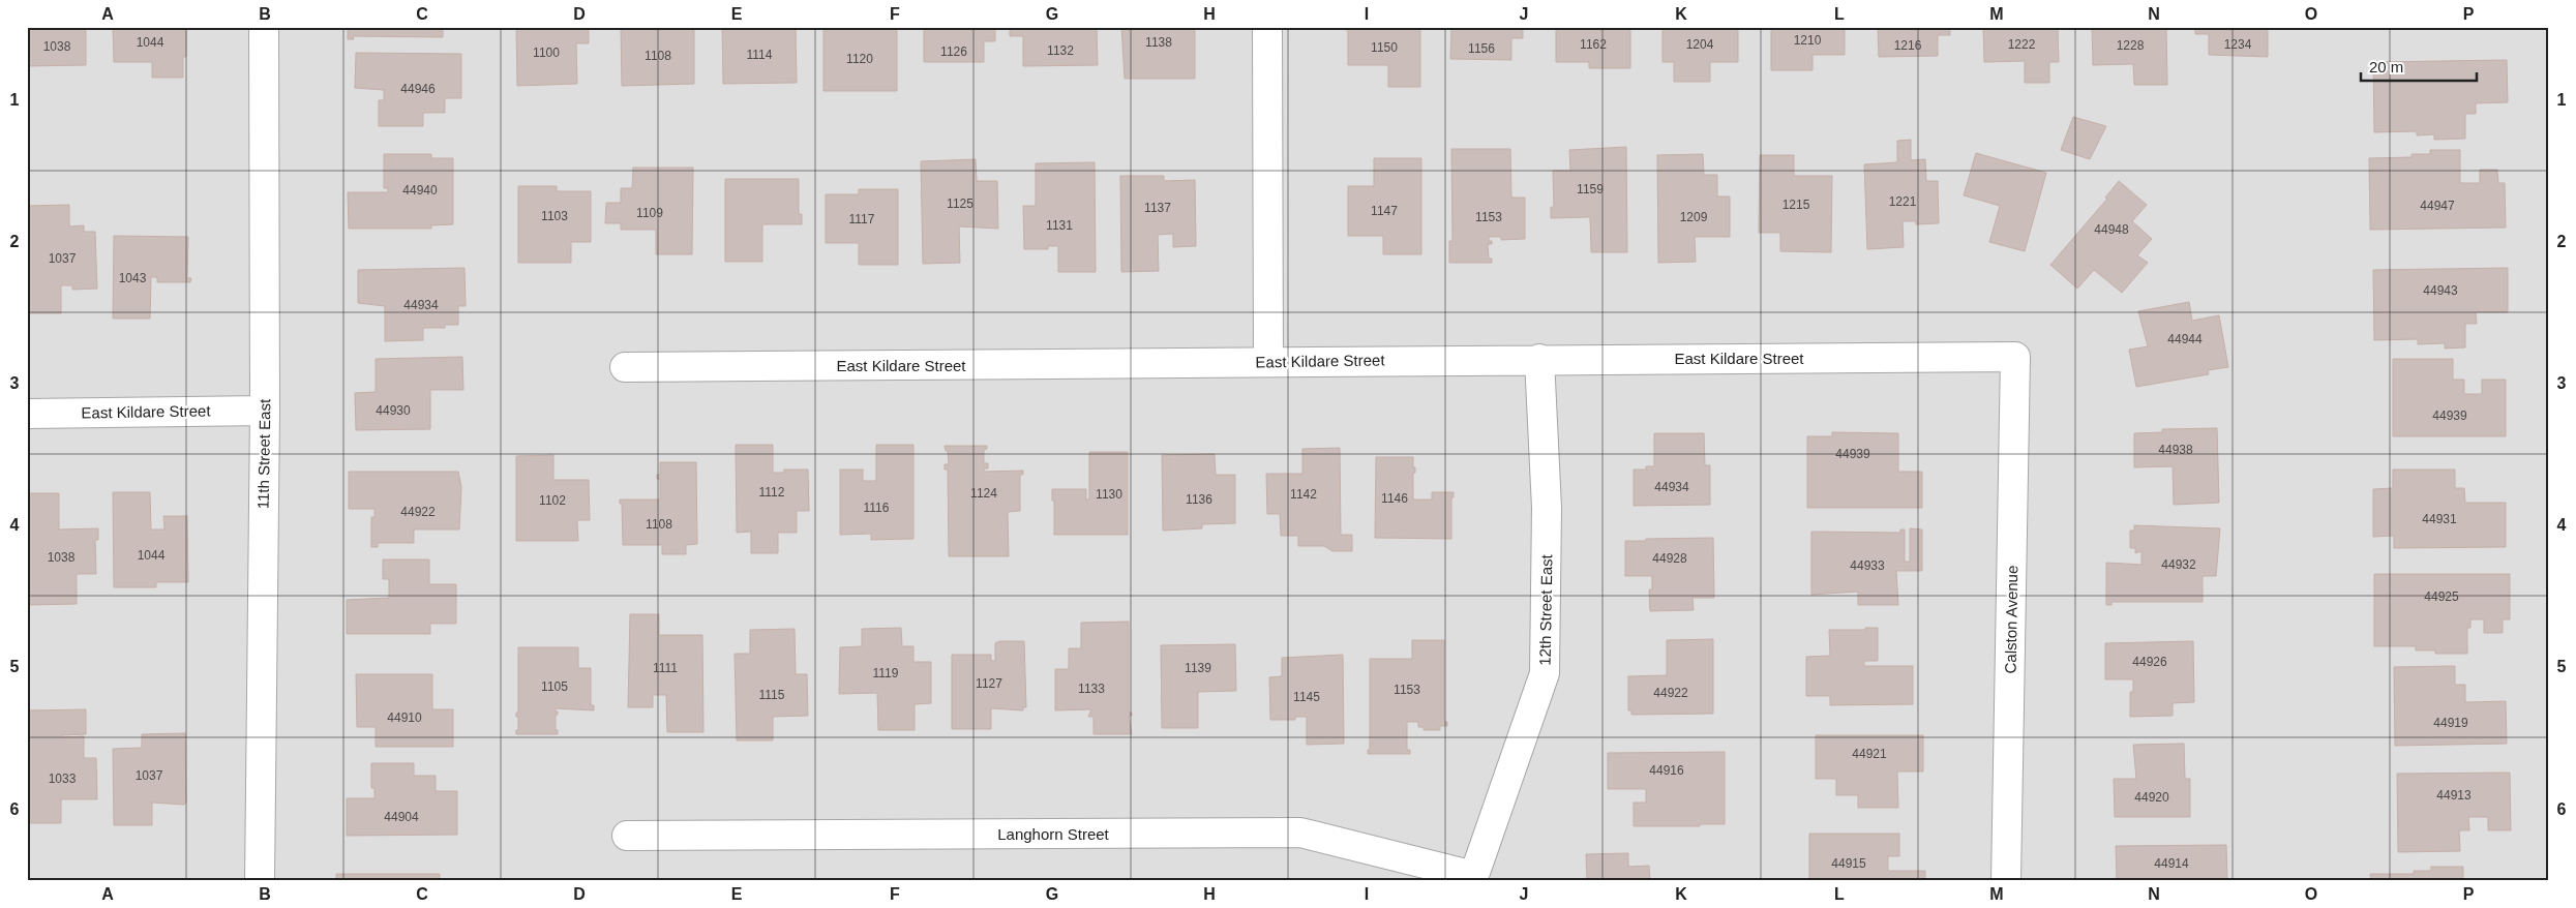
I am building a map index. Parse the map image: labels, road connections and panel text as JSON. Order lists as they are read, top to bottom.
{
  "streets": {
    "street": [
      "East Kildare Street",
      "11th Street East",
      "12th Street East",
      "Calston Avenue",
      "Langhorn Street"
    ]
  },
  "crossings": [
    ["East Kildare Street", "11th Street East"],
    ["East Kildare Street", "12th Street East"],
    ["East Kildare Street", "Calston Avenue"],
    ["12th Street East", "Langhorn Street"]
  ],
  "house_numbers": [
    "1210",
    "1044",
    "1138",
    "1162",
    "1204",
    "1222",
    "1234",
    "1216",
    "1228",
    "1038",
    "1150",
    "1156",
    "1132",
    "1126",
    "1100",
    "1114",
    "1108",
    "1120",
    "44946",
    "1159",
    "44940",
    "1221",
    "1125",
    "1215",
    "44947",
    "1137",
    "1147",
    "1109",
    "1103",
    "1153",
    "1209",
    "1117",
    "1131",
    "44948",
    "1037",
    "1043",
    "44943",
    "44934",
    "44944",
    "44930",
    "44939",
    "44938",
    "44939",
    "44934",
    "1112",
    "1124",
    "1130",
    "1142",
    "1146",
    "1136",
    "1102",
    "1116",
    "44922",
    "44931",
    "1108",
    "1044",
    "1038",
    "44928",
    "44932",
    "44933",
    "44925",
    "44926",
    "1111",
    "1139",
    "1119",
    "1127",
    "1105",
    "1133",
    "1153",
    "44922",
    "1115",
    "1145",
    "44910",
    "44919",
    "44921",
    "44916",
    "1037",
    "1033",
    "44913",
    "44920",
    "44904",
    "44915",
    "44914"
  ],
  "scale_bar": "20 m",
  "grid": {
    "columns": [
      "A",
      "B",
      "C",
      "D",
      "E",
      "F",
      "G",
      "H",
      "I",
      "J",
      "K",
      "L",
      "M",
      "N",
      "O",
      "P"
    ],
    "rows": [
      "1",
      "2",
      "3",
      "4",
      "5",
      "6"
    ]
  }
}
